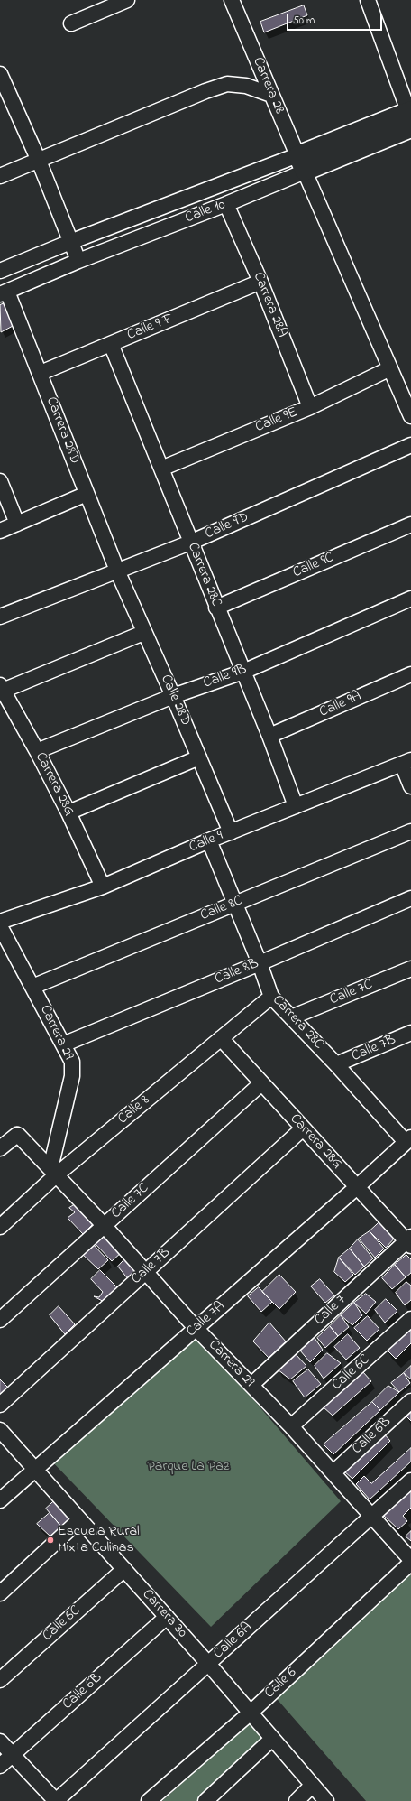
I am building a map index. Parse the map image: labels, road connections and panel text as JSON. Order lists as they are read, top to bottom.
{
  "streets": {
    "street": [
      "Carrera 28",
      "Calle 10",
      "Carrera 28A",
      "Calle 9 F",
      "Calle 9E",
      "Carrera 28D",
      "Calle 9D",
      "Calle 9C",
      "Carrera 28C",
      "Calle 9B",
      "Calle 28D",
      "Calle 9A",
      "Carrera 28G",
      "Calle 9",
      "Calle 8C",
      "Calle 8B",
      "Calle 7C",
      "Carrera 29",
      "Calle 7B",
      "Calle 8",
      "Calle 7",
      "Calle 7A",
      "Calle 6C",
      "Calle 6B",
      "Carrera 30",
      "Calle 6A",
      "Calle 6"
    ]
  },
  "crossings": [
    ["Carrera 28", "Calle 10"],
    ["Carrera 28", "Calle 9E"],
    ["Calle 10", "Carrera 28A"],
    ["Calle 10", "Carrera 28D"],
    ["Carrera 28A", "Calle 9 F"],
    ["Carrera 28A", "Calle 9E"],
    ["Calle 9 F", "Carrera 28D"],
    ["Calle 9 F", "Carrera 28C"],
    ["Calle 9E", "Carrera 28C"],
    ["Carrera 28D", "Calle 9D"],
    ["Carrera 28D", "Calle 28D"],
    ["Calle 9D", "Carrera 28C"],
    ["Calle 9D", "Calle 28D"],
    ["Calle 9C", "Carrera 28C"],
    ["Carrera 28C", "Calle 9B"],
    ["Carrera 28C", "Calle 9A"],
    ["Carrera 28C", "Calle 9"],
    ["Carrera 28C", "Calle 8C"],
    ["Carrera 28C", "Calle 8B"],
    ["Carrera 28C", "Calle 7C"],
    ["Carrera 28C", "Calle 7B"],
    ["Carrera 28C", "Calle 8"],
    ["Carrera 28C", "Calle 7A"],
    ["Calle 9B", "Calle 28D"],
    ["Calle 9B", "Carrera 28G"],
    ["Calle 28D", "Calle 9"],
    ["Carrera 28G", "Calle 9"],
    ["Carrera 28G", "Calle 7C"],
    ["Carrera 28G", "Calle 7B"],
    ["Carrera 28G", "Calle 8"],
    ["Carrera 28G", "Calle 7"],
    ["Carrera 28G", "Calle 7A"],
    ["Calle 8C", "Carrera 29"],
    ["Calle 8B", "Carrera 29"],
    ["Calle 7C", "Carrera 29"],
    ["Carrera 29", "Calle 7B"],
    ["Carrera 29", "Calle 8"],
    ["Carrera 29", "Calle 7"],
    ["Carrera 29", "Calle 7A"],
    ["Carrera 29", "Calle 6C"],
    ["Carrera 29", "Calle 6B"],
    ["Carrera 29", "Calle 6A"],
    ["Calle 7A", "Carrera 30"],
    ["Calle 6C", "Carrera 30"],
    ["Calle 6B", "Carrera 30"],
    ["Carrera 30", "Calle 6A"],
    ["Carrera 30", "Calle 6"]
  ],
  "parks": ["Parque La Paz"],
  "places": ["Escuela Rural Mixta Colinas"],
  "scale_bar": "50 m"
}
